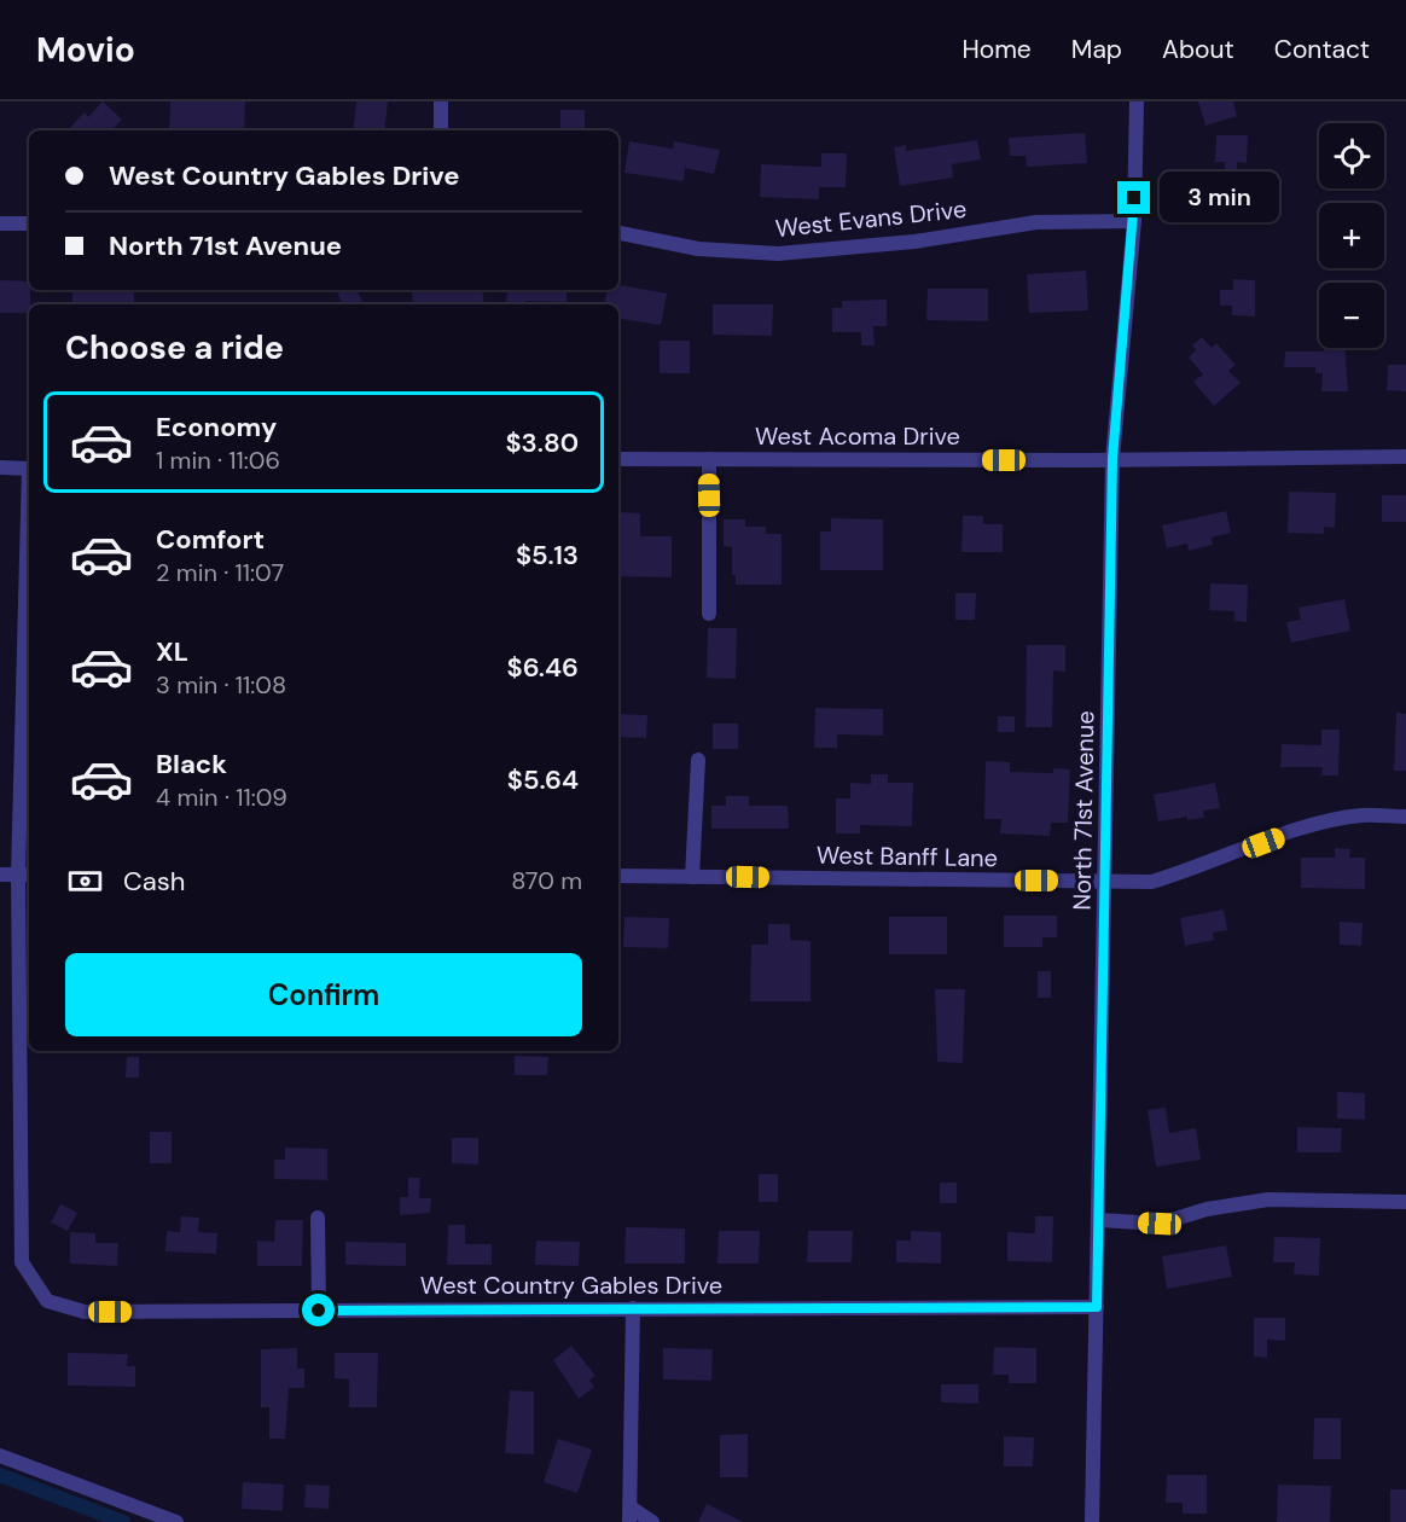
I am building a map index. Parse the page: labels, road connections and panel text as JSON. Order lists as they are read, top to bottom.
{
  "streets": {
    "street": [
      "West Evans Drive",
      "West Acoma Drive",
      "North 71st Avenue",
      "West Banff Lane",
      "West Country Gables Drive"
    ]
  },
  "crossings": [
    ["West Evans Drive", "North 71st Avenue"],
    ["West Acoma Drive", "North 71st Avenue"],
    ["North 71st Avenue", "West Banff Lane"],
    ["North 71st Avenue", "West Country Gables Drive"]
  ],
  "page": {
    "header": "Movio",
    "nav": [
      "Home",
      "Map",
      "About",
      "Contact"
    ],
    "map_buttons": ["+", "−"],
    "banner": ["West Country Gables Drive", "North 71st Avenue"],
    "bubble": "3 min",
    "heading": "Choose a ride",
    "list": [
      {
        "name": "Economy",
        "note": "1 min · 11:06",
        "value": "$3.80"
      },
      {
        "name": "Comfort",
        "note": "2 min · 11:07",
        "value": "$5.13"
      },
      {
        "name": "XL",
        "note": "3 min · 11:08",
        "value": "$6.46"
      },
      {
        "name": "Black",
        "note": "4 min · 11:09",
        "value": "$5.64"
      }
    ],
    "pay": ["Cash", "870 m"],
    "buttons": "Confirm"
  }
}
